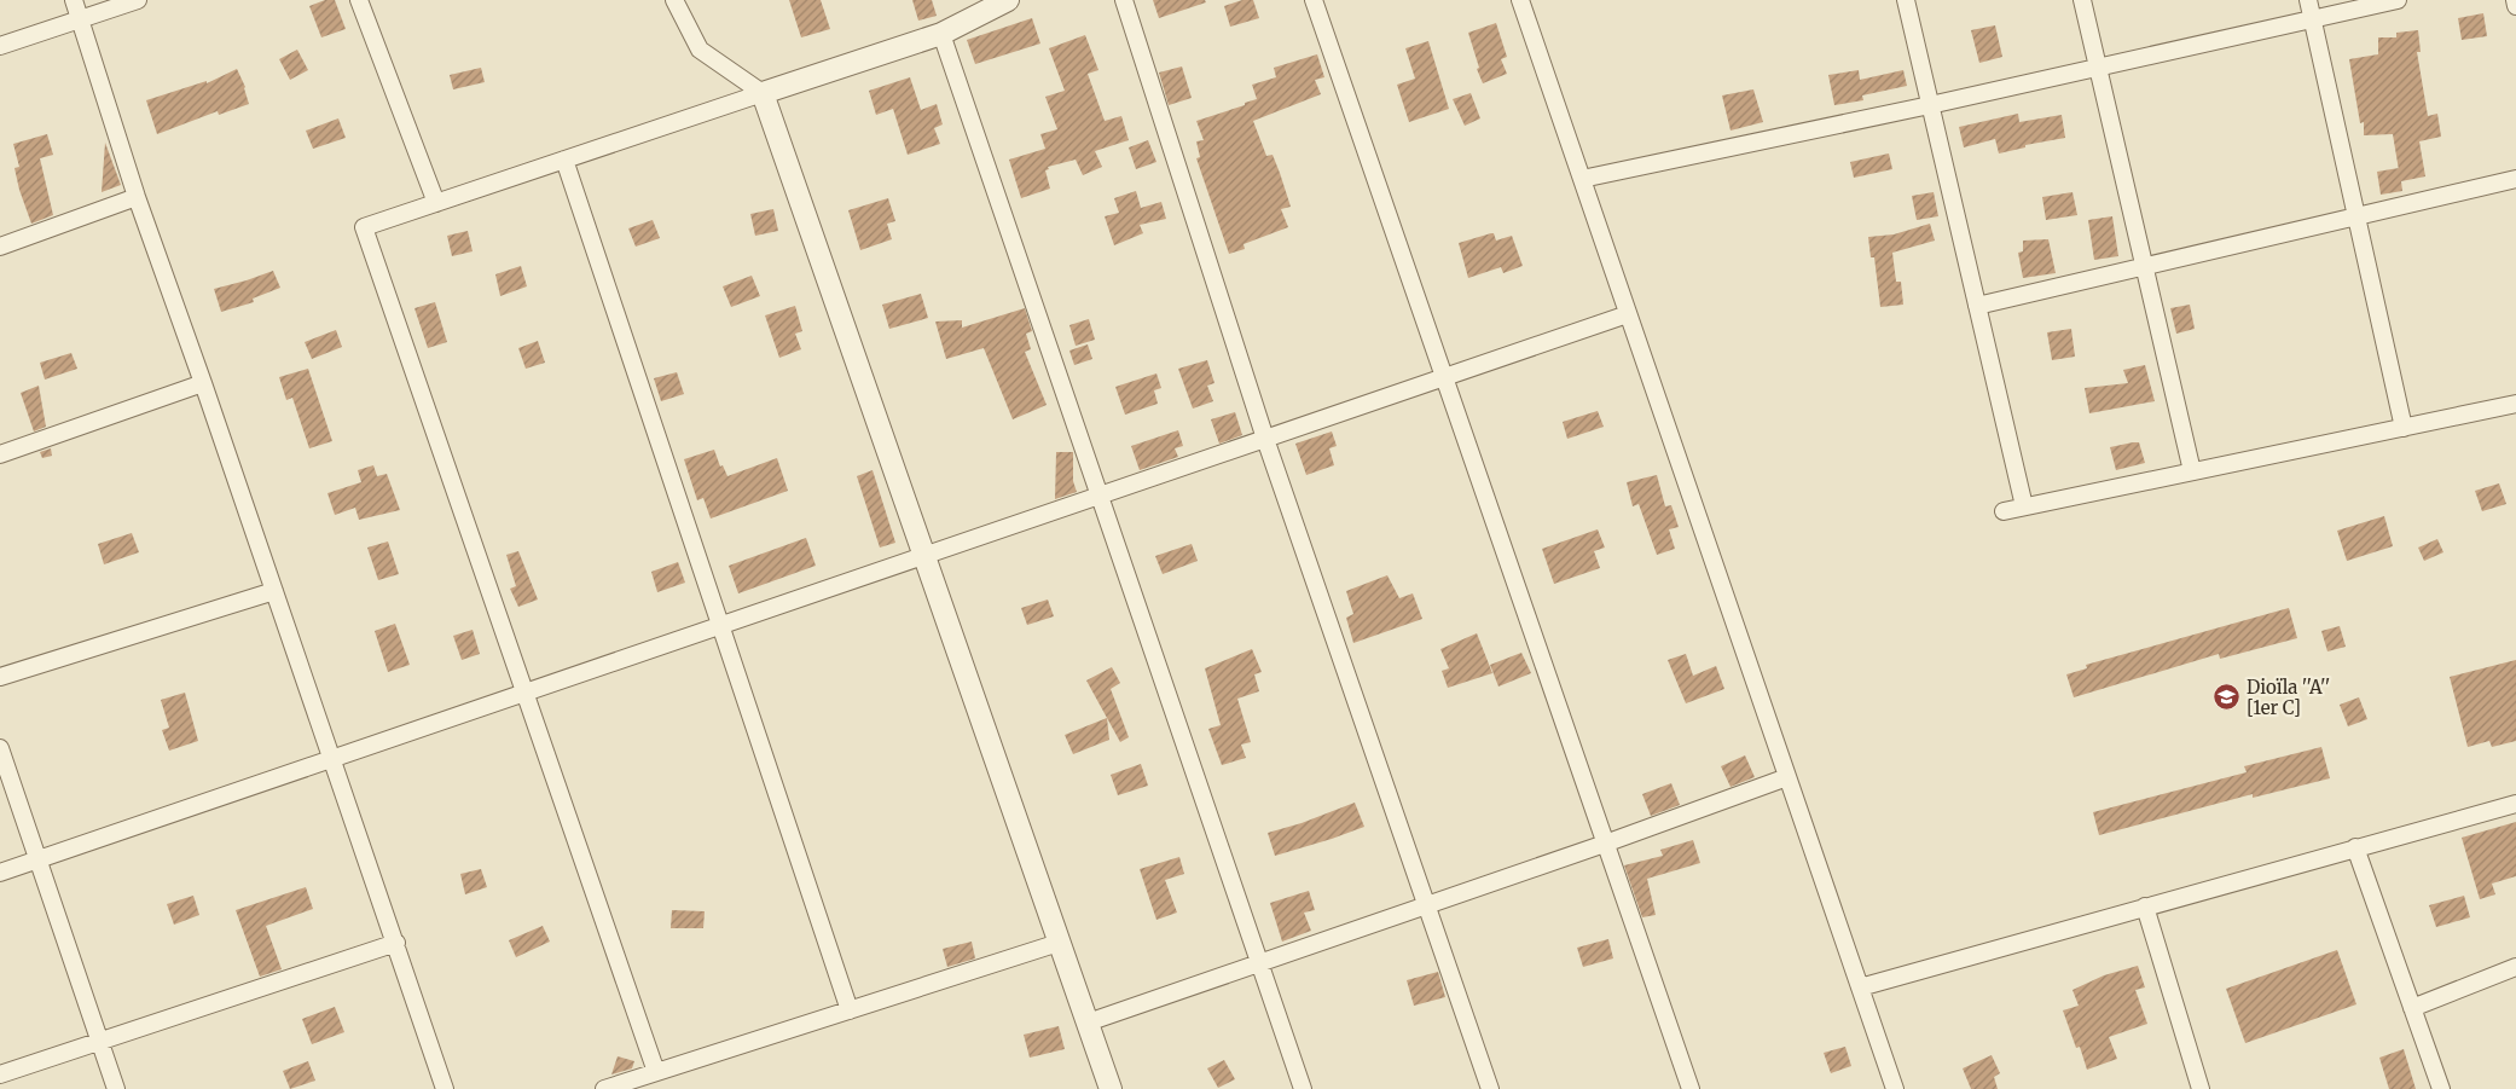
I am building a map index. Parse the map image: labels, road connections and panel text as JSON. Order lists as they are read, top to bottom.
{
  "places": {
    "school or university": ["Dioïla ''A'' [1er C]"]
  }
}
